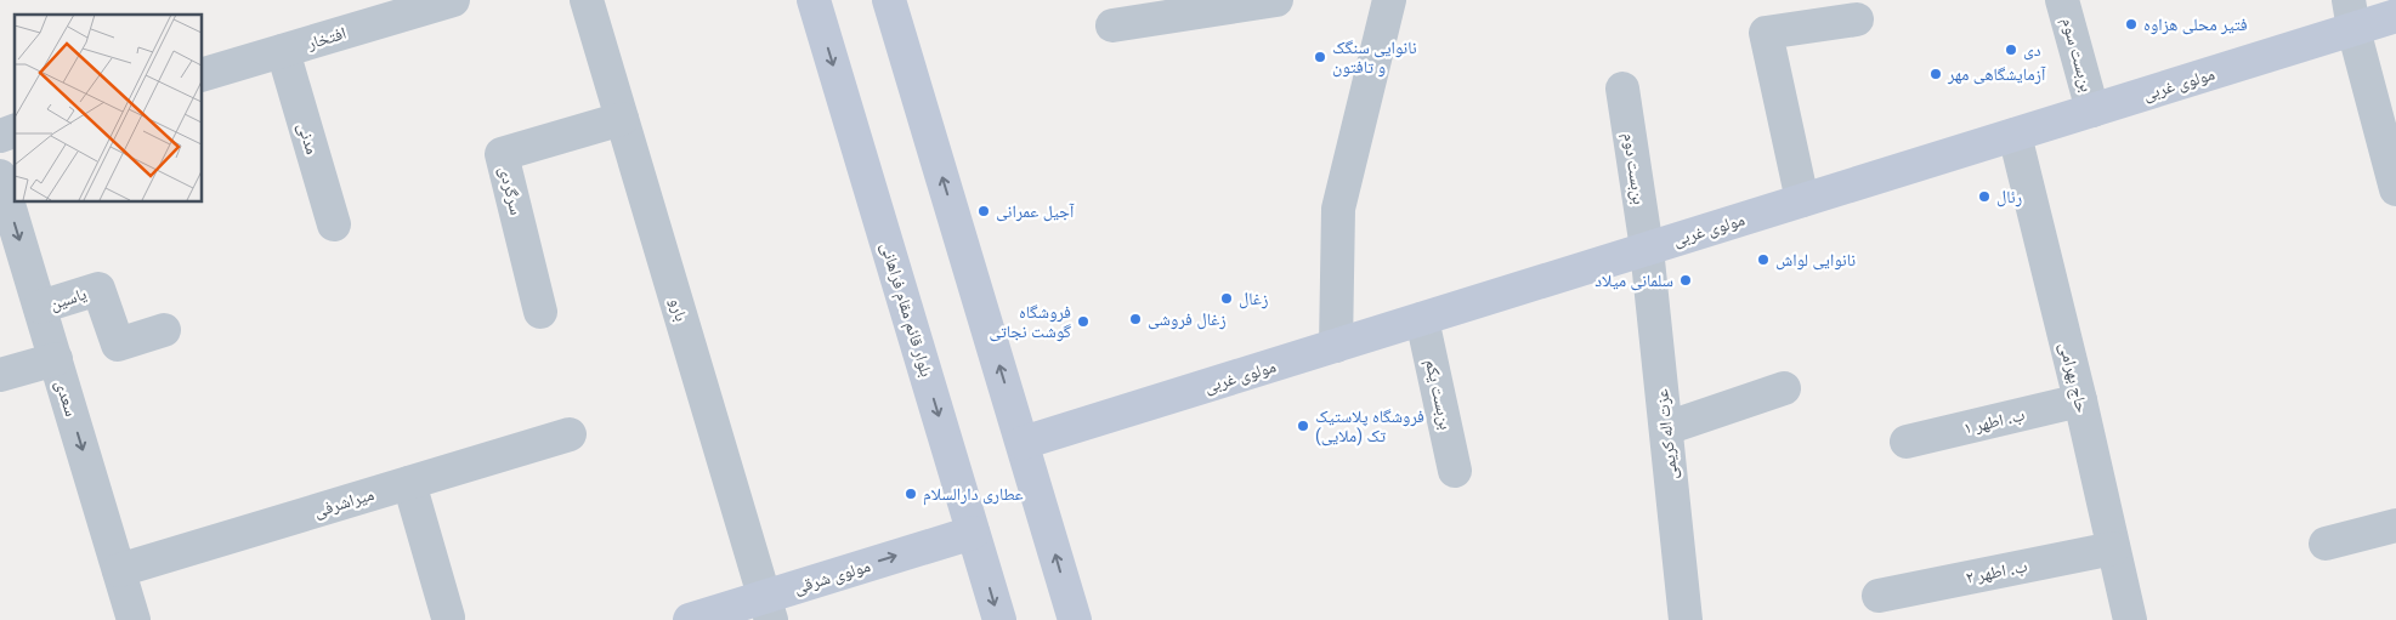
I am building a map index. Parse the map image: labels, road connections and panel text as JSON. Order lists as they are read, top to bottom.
{
  "streets": {
    "street": [
      "افتخار",
      "بن‌بست سوم",
      "مولوی غربی",
      "مدنی",
      "بن‌بست دوم",
      "سرگردی",
      "یاسین",
      "بارو",
      "بلوار قائم مقام فراهانی",
      "حاج بهرامی",
      "بن‌بست یکم",
      "سعدی",
      "ب. اطهر ۱",
      "عزت اله کریمی",
      "میراشرفی",
      "ب. اطهر ۲",
      "مولوی شرقی"
    ]
  },
  "crossings": [
    ["افتخار", "مدنی"],
    ["بن‌بست سوم", "مولوی غربی"],
    ["مولوی غربی", "بن‌بست دوم"],
    ["مولوی غربی", "حاج بهرامی"],
    ["مولوی غربی", "بن‌بست یکم"],
    ["مولوی غربی", "عزت اله کریمی"],
    ["بن‌بست دوم", "عزت اله کریمی"],
    ["سرگردی", "بارو"],
    ["یاسین", "سعدی"],
    ["بارو", "مولوی شرقی"],
    ["بلوار قائم مقام فراهانی", "مولوی شرقی"],
    ["حاج بهرامی", "ب. اطهر ۱"],
    ["حاج بهرامی", "ب. اطهر ۲"],
    ["سعدی", "میراشرفی"]
  ],
  "one_way": ["سعدی", "مولوی شرقی"],
  "places": [
    "فتیر محلی هزاوه",
    "دی",
    "نانوایی سنگک و تافتون",
    "آزمایشگاهی مهر",
    "رئال",
    "آجیل عمرانی",
    "نانوایی لواش",
    "سلمانی میلاد",
    "زغال",
    "زغال فروشی",
    "فروشگاه گوشت نجاتی",
    "فروشگاه پلاستیک تک (ملایی)",
    "عطاری دارالسلام"
  ]
}
